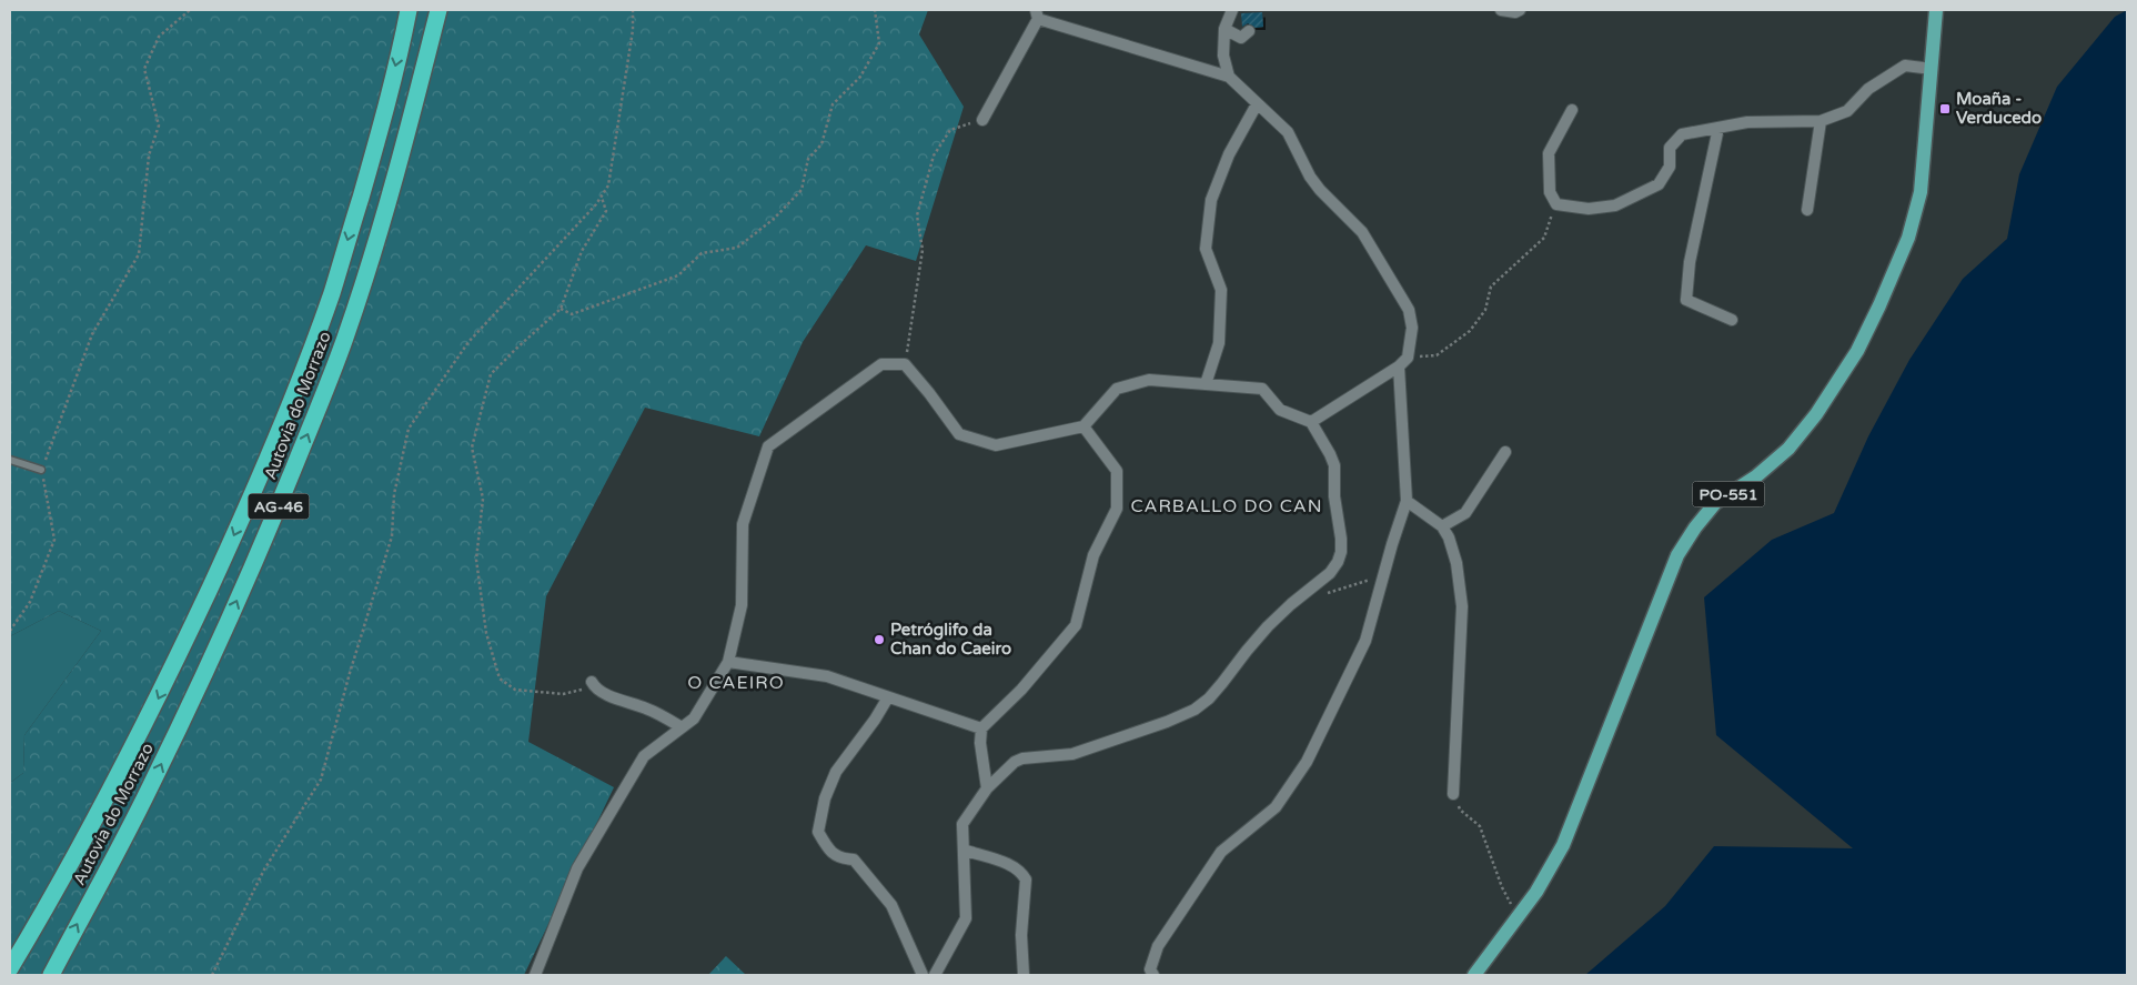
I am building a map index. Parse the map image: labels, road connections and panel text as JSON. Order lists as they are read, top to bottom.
{
  "streets": {
    "highway": ["Autovía do Morrazo", "AG-46"],
    "main road": ["PO-551"]
  },
  "districts": ["CARBALLO DO CAN", "O CAEIRO"],
  "places": {
    "transit": ["Moaña - Verducedo"],
    "other": ["Petróglifo da Chan do Caeiro"]
  }
}
